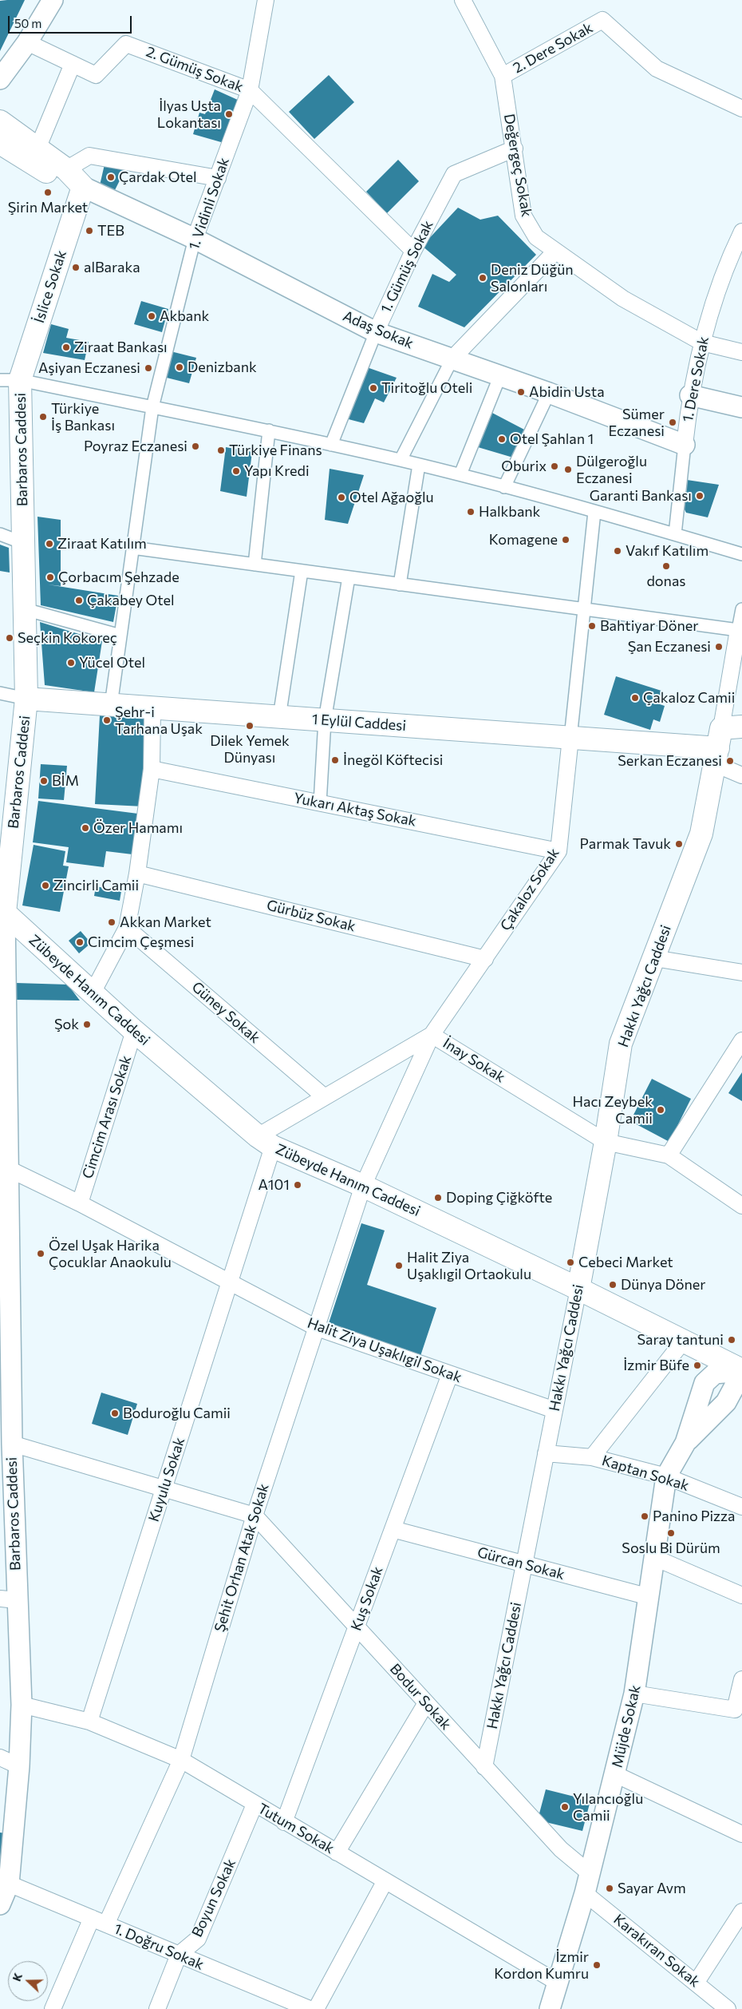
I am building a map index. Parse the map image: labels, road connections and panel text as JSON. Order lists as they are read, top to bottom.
{
  "streets": {
    "main road": [
      "İslice Sokak",
      "Barbaros Caddesi",
      "1 Eylül Caddesi",
      "Hakkı Yağcı Caddesi",
      "Zübeyde Hanım Caddesi"
    ],
    "street": [
      "2. Dere Sokak",
      "2. Gümüş Sokak",
      "Değergeç Sokak",
      "1. Vidinli Sokak",
      "1. Gümüş Sokak",
      "Adaş Sokak",
      "1. Dere Sokak",
      "Yukarı Aktaş Sokak",
      "Çakaloz Sokak",
      "Gürbüz Sokak",
      "Güney Sokak",
      "İnay Sokak",
      "Cimcim Arası Sokak",
      "Halit Ziya Uşaklıgil Sokak",
      "Kaptan Sokak",
      "Kuyulu Sokak",
      "Şehit Orhan Atak Sokak",
      "Gürcan Sokak",
      "Kuş Sokak",
      "Bodur Sokak",
      "Müjde Sokak",
      "Tutum Sokak",
      "Boyun Sokak",
      "1. Doğru Sokak",
      "Karakıran Sokak"
    ]
  },
  "crossings": [
    ["2. Dere Sokak", "Değergeç Sokak"],
    ["2. Gümüş Sokak", "1. Vidinli Sokak"],
    ["2. Gümüş Sokak", "1. Gümüş Sokak"],
    ["Değergeç Sokak", "1. Gümüş Sokak"],
    ["Değergeç Sokak", "1. Dere Sokak"],
    ["1. Vidinli Sokak", "Adaş Sokak"],
    ["1. Vidinli Sokak", "1 Eylül Caddesi"],
    ["1. Gümüş Sokak", "Adaş Sokak"],
    ["İslice Sokak", "Adaş Sokak"],
    ["İslice Sokak", "Barbaros Caddesi"],
    ["Adaş Sokak", "1. Dere Sokak"],
    ["Barbaros Caddesi", "1 Eylül Caddesi"],
    ["Barbaros Caddesi", "Zübeyde Hanım Caddesi"],
    ["Barbaros Caddesi", "Halit Ziya Uşaklıgil Sokak"],
    ["Barbaros Caddesi", "Tutum Sokak"],
    ["Barbaros Caddesi", "1. Doğru Sokak"],
    ["1 Eylül Caddesi", "Çakaloz Sokak"],
    ["1 Eylül Caddesi", "Hakkı Yağcı Caddesi"],
    ["Yukarı Aktaş Sokak", "Çakaloz Sokak"],
    ["Çakaloz Sokak", "Gürbüz Sokak"],
    ["Çakaloz Sokak", "Zübeyde Hanım Caddesi"],
    ["Çakaloz Sokak", "İnay Sokak"],
    ["Çakaloz Sokak", "Şehit Orhan Atak Sokak"],
    ["Hakkı Yağcı Caddesi", "Zübeyde Hanım Caddesi"],
    ["Hakkı Yağcı Caddesi", "İnay Sokak"],
    ["Hakkı Yağcı Caddesi", "Halit Ziya Uşaklıgil Sokak"],
    ["Hakkı Yağcı Caddesi", "Kaptan Sokak"],
    ["Hakkı Yağcı Caddesi", "Gürcan Sokak"],
    ["Hakkı Yağcı Caddesi", "Bodur Sokak"],
    ["Zübeyde Hanım Caddesi", "İnay Sokak"],
    ["Zübeyde Hanım Caddesi", "Cimcim Arası Sokak"],
    ["Zübeyde Hanım Caddesi", "Kuyulu Sokak"],
    ["Zübeyde Hanım Caddesi", "Şehit Orhan Atak Sokak"],
    ["Güney Sokak", "İnay Sokak"],
    ["İnay Sokak", "Kuyulu Sokak"],
    ["Cimcim Arası Sokak", "Halit Ziya Uşaklıgil Sokak"],
    ["Halit Ziya Uşaklıgil Sokak", "Kuyulu Sokak"],
    ["Halit Ziya Uşaklıgil Sokak", "Şehit Orhan Atak Sokak"],
    ["Halit Ziya Uşaklıgil Sokak", "Kuş Sokak"],
    ["Kaptan Sokak", "Müjde Sokak"],
    ["Kuyulu Sokak", "Tutum Sokak"],
    ["Şehit Orhan Atak Sokak", "Bodur Sokak"],
    ["Şehit Orhan Atak Sokak", "Tutum Sokak"],
    ["Şehit Orhan Atak Sokak", "1. Doğru Sokak"],
    ["Gürcan Sokak", "Kuş Sokak"],
    ["Gürcan Sokak", "Müjde Sokak"],
    ["Kuş Sokak", "Bodur Sokak"],
    ["Kuş Sokak", "Tutum Sokak"],
    ["Bodur Sokak", "Müjde Sokak"],
    ["Müjde Sokak", "Tutum Sokak"],
    ["Müjde Sokak", "Karakıran Sokak"],
    ["Tutum Sokak", "Boyun Sokak"],
    ["Boyun Sokak", "1. Doğru Sokak"]
  ],
  "places": [
    "İlyas Usta Lokantası",
    "Çardak Otel",
    "Şirin Market",
    "TEB",
    "alBaraka",
    "Deniz Düğün Salonları",
    "Akbank",
    "Ziraat Bankası",
    "Denizbank",
    "Aşiyan Eczanesi",
    "Tiritoğlu Oteli",
    "Abidin Usta",
    "Türkiye İş Bankası",
    "Sümer Eczanesi",
    "Otel Şahlan 1",
    "Poyraz Eczanesi",
    "Türkiye Finans",
    "Oburix",
    "Dülgeroğlu Eczanesi",
    "Yapı Kredi",
    "Garanti Bankası",
    "Otel Ağaoğlu",
    "Halkbank",
    "Komagene",
    "Ziraat Katılım",
    "Vakıf Katılım",
    "donas",
    "Çorbacım Şehzade",
    "Çakabey Otel",
    "Bahtiyar Döner",
    "Seçkin Kokoreç",
    "Şan Eczanesi",
    "Yücel Otel",
    "Çakaloz Camii",
    "Şehr-i Tarhana Uşak",
    "Dilek Yemek Dünyası",
    "İnegöl Köftecisi",
    "Serkan Eczanesi",
    "BİM",
    "Özer Hamamı",
    "Parmak Tavuk",
    "Zincirli Camii",
    "Akkan Market",
    "Cimcim Çeşmesi",
    "Şok",
    "Hacı Zeybek Camii",
    "A101",
    "Doping Çiğköfte",
    "Özel Uşak Harika Çocuklar Anaokulu",
    "Cebeci Market",
    "Halit Ziya Uşaklıgil Ortaokulu",
    "Dünya Döner",
    "Saray tantuni",
    "İzmir Büfe",
    "Boduroğlu Camii",
    "Panino Pizza",
    "Soslu Bi Dürüm",
    "Yılancıoğlu Camii",
    "Sayar Avm",
    "İzmir Kordon Kumru"
  ],
  "scale_bar": "50 m",
  "north": "left"
}
